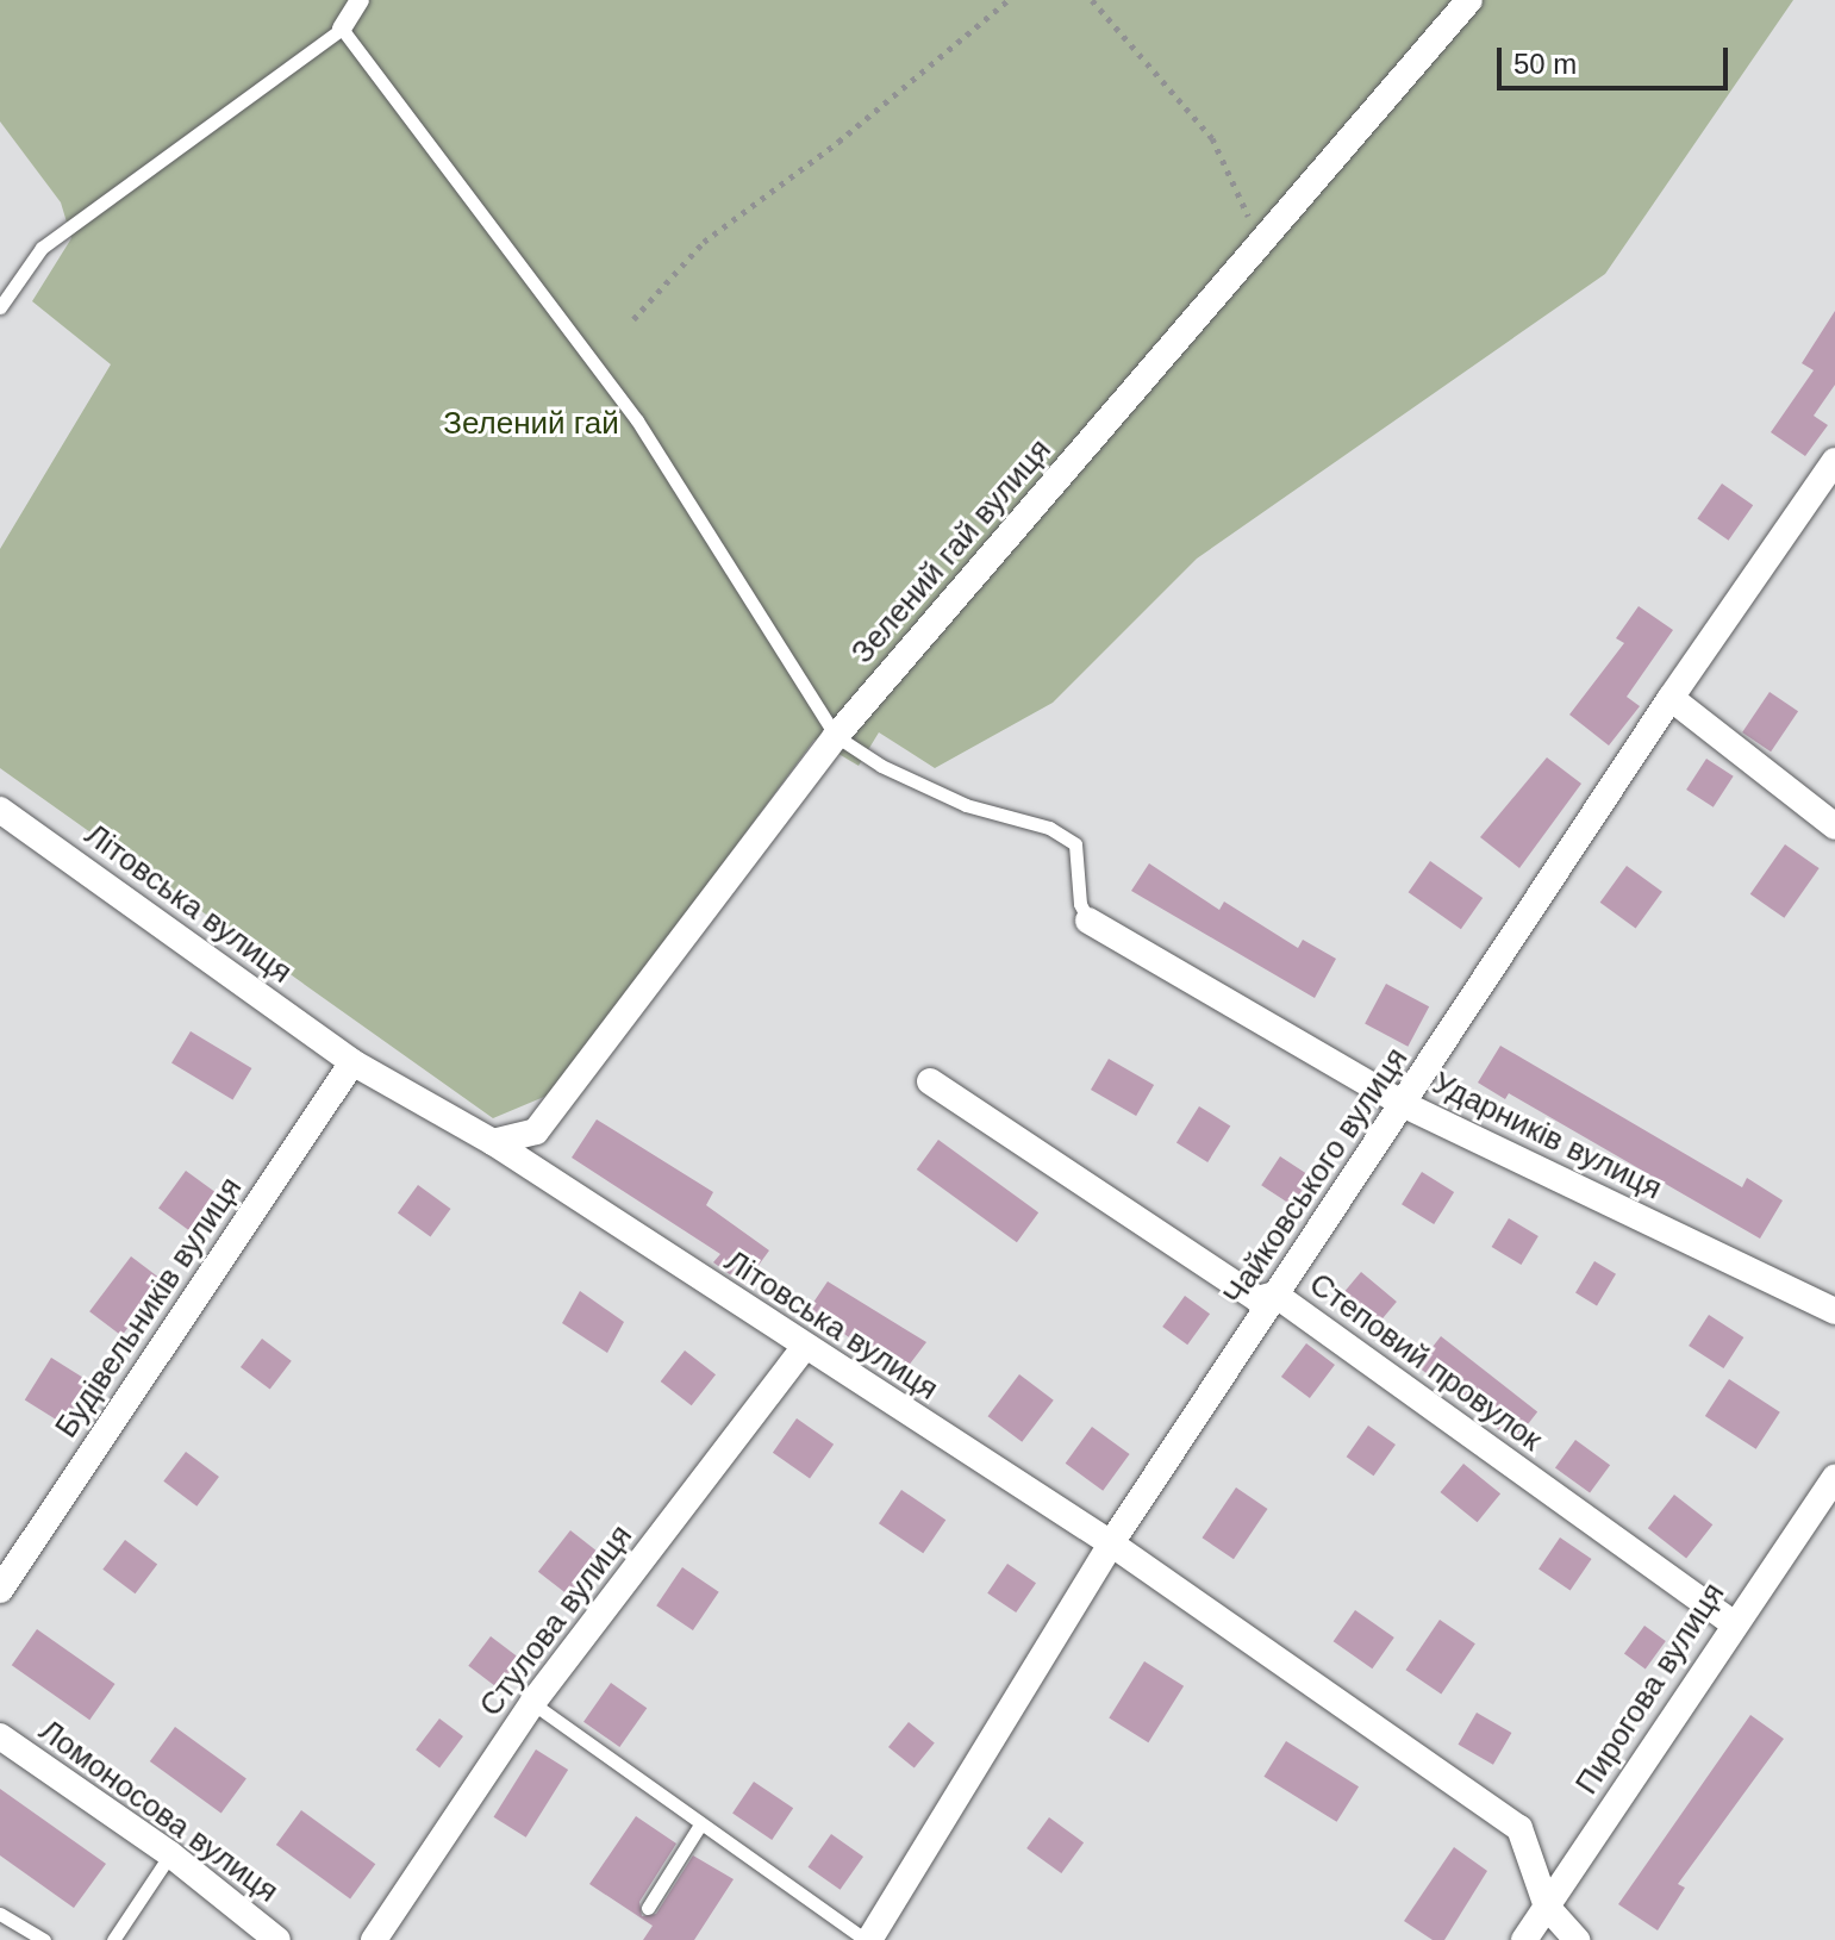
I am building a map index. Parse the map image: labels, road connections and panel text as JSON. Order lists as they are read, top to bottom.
{
  "streets": {
    "street": [
      "Зелений гай вулиця",
      "Літовська вулиця",
      "Ударників вулиця",
      "Чайковського вулиця",
      "Будівельників вулиця",
      "Степовий провулок",
      "Стулова вулиця",
      "Пирогова вулиця",
      "Ломоносова вулиця"
    ]
  },
  "crossings": [
    ["Зелений гай вулиця", "Літовська вулиця"],
    ["Літовська вулиця", "Чайковського вулиця"],
    ["Літовська вулиця", "Будівельників вулиця"],
    ["Літовська вулиця", "Стулова вулиця"],
    ["Літовська вулиця", "Пирогова вулиця"],
    ["Ударників вулиця", "Чайковського вулиця"],
    ["Чайковського вулиця", "Степовий провулок"],
    ["Степовий провулок", "Пирогова вулиця"]
  ],
  "parks": ["Зелений гай"],
  "scale_bar": "50 m"
}
